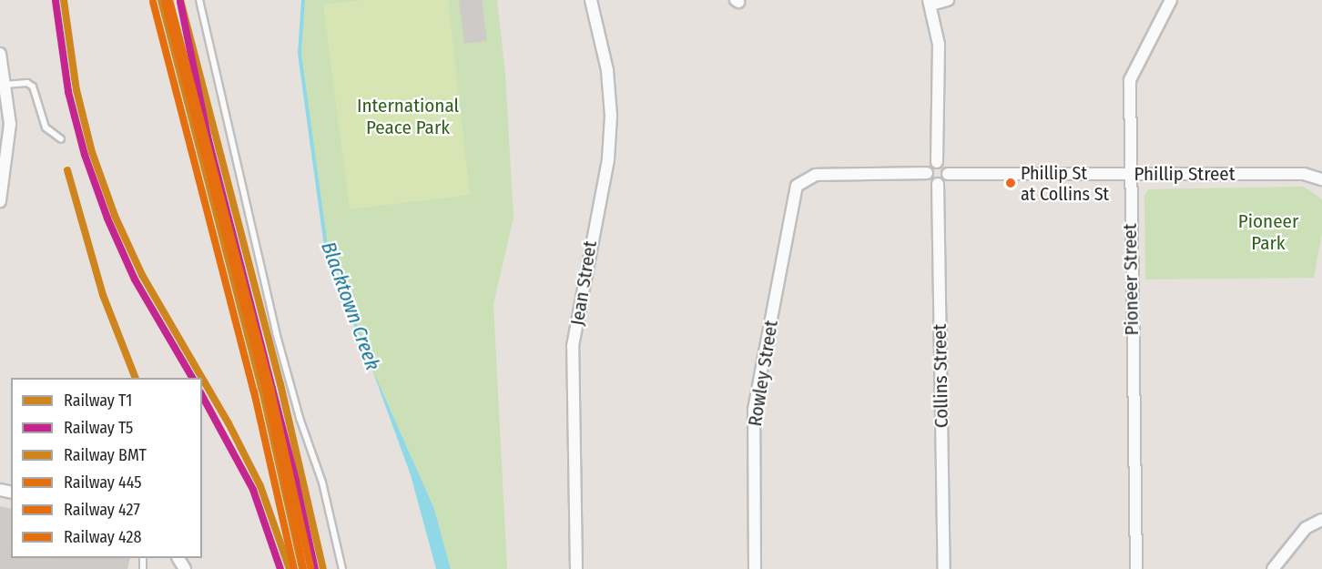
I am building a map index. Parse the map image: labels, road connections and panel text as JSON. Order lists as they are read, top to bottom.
{
  "streets": {
    "street": [
      "Phillip Street",
      "Pioneer Street",
      "Jean Street",
      "Rowley Street",
      "Collins Street"
    ]
  },
  "crossings": [
    ["Phillip Street", "Pioneer Street"],
    ["Phillip Street", "Rowley Street"],
    ["Phillip Street", "Collins Street"],
    ["Rowley Street", "Collins Street"]
  ],
  "water": ["Blacktown Creek"],
  "parks": ["International Peace Park", "Pioneer Park"],
  "places": ["Phillip St at Collins St"],
  "lines": [
    "rail line T1",
    "rail line BMT",
    "rail line 427",
    "rail line T5",
    "rail line 445",
    "rail line 428"
  ],
  "legend": [
    "Railway T1",
    "Railway T5",
    "Railway BMT",
    "Railway 445",
    "Railway 427",
    "Railway 428"
  ]
}
